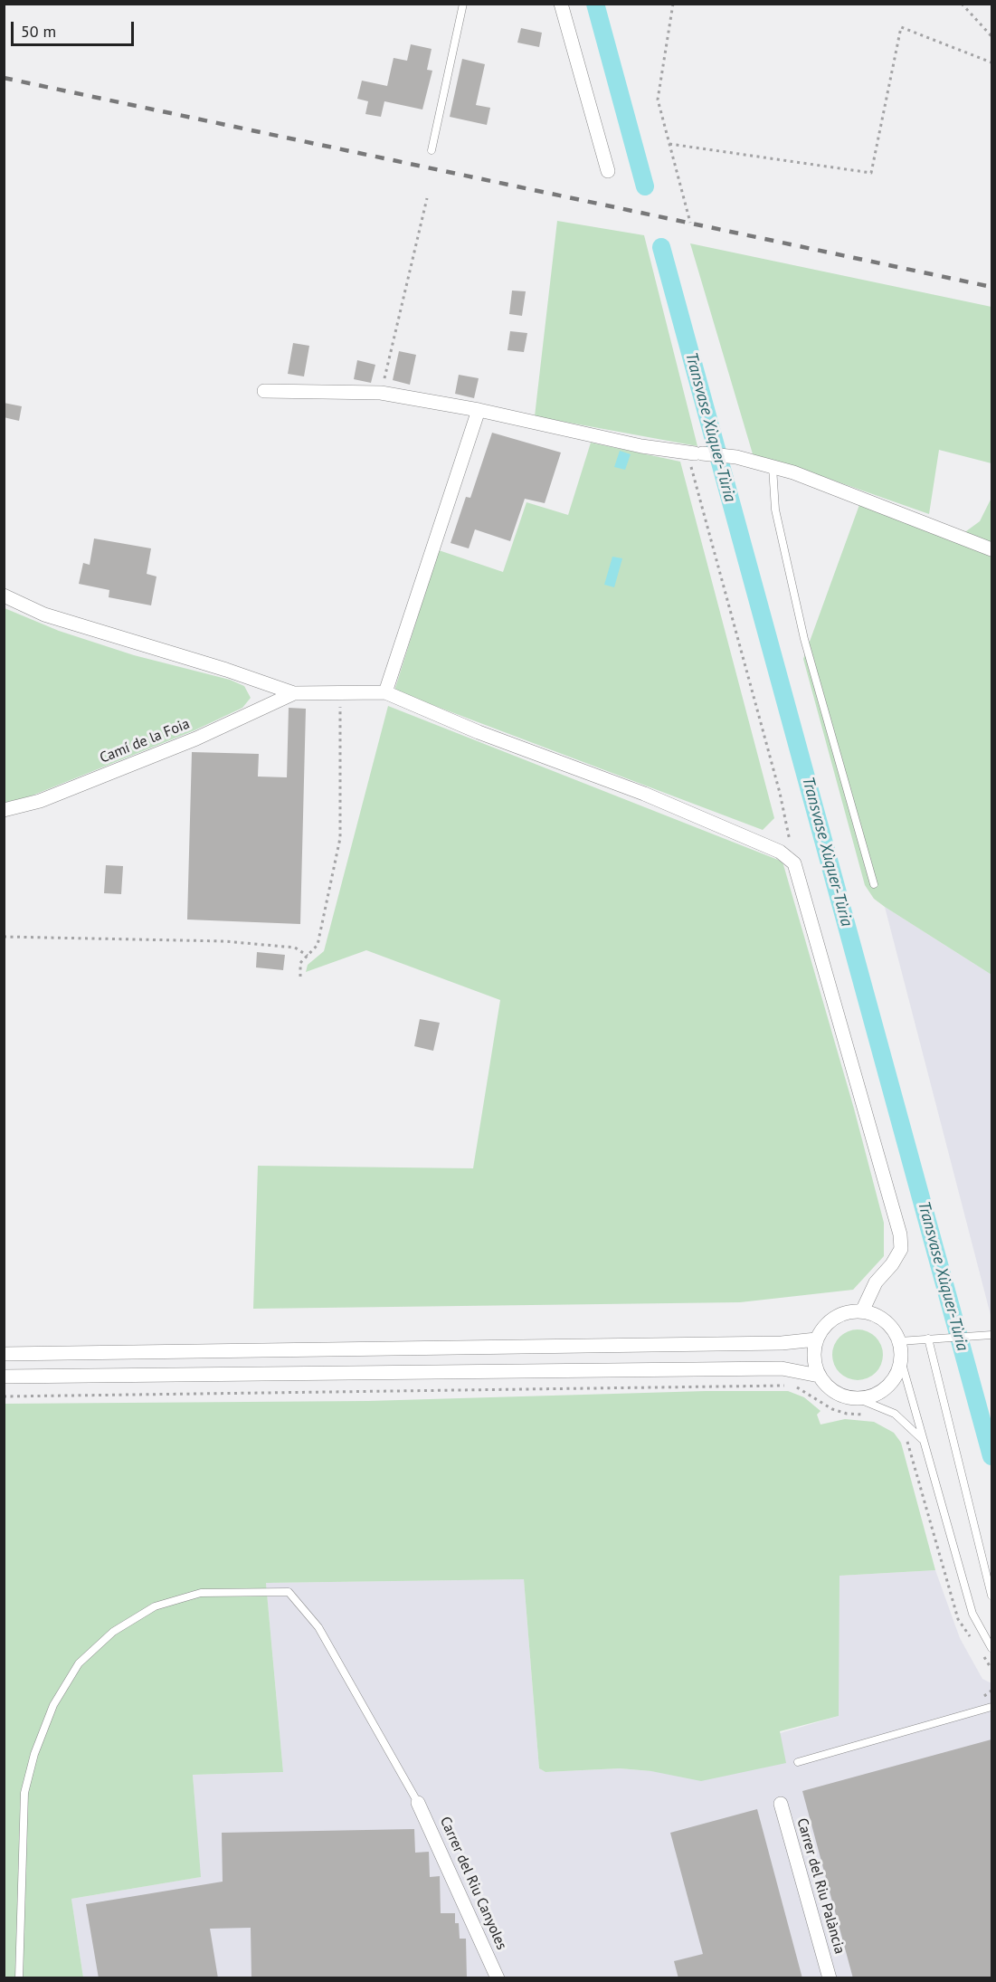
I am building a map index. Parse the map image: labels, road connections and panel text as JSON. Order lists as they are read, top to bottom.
{
  "streets": {
    "street": ["Camí de la Foia", "Carrer del Riu Canyoles", "Carrer del Riu Palància"]
  },
  "water": ["Transvase Xùquer-Tùria"],
  "scale_bar": "50 m"
}
